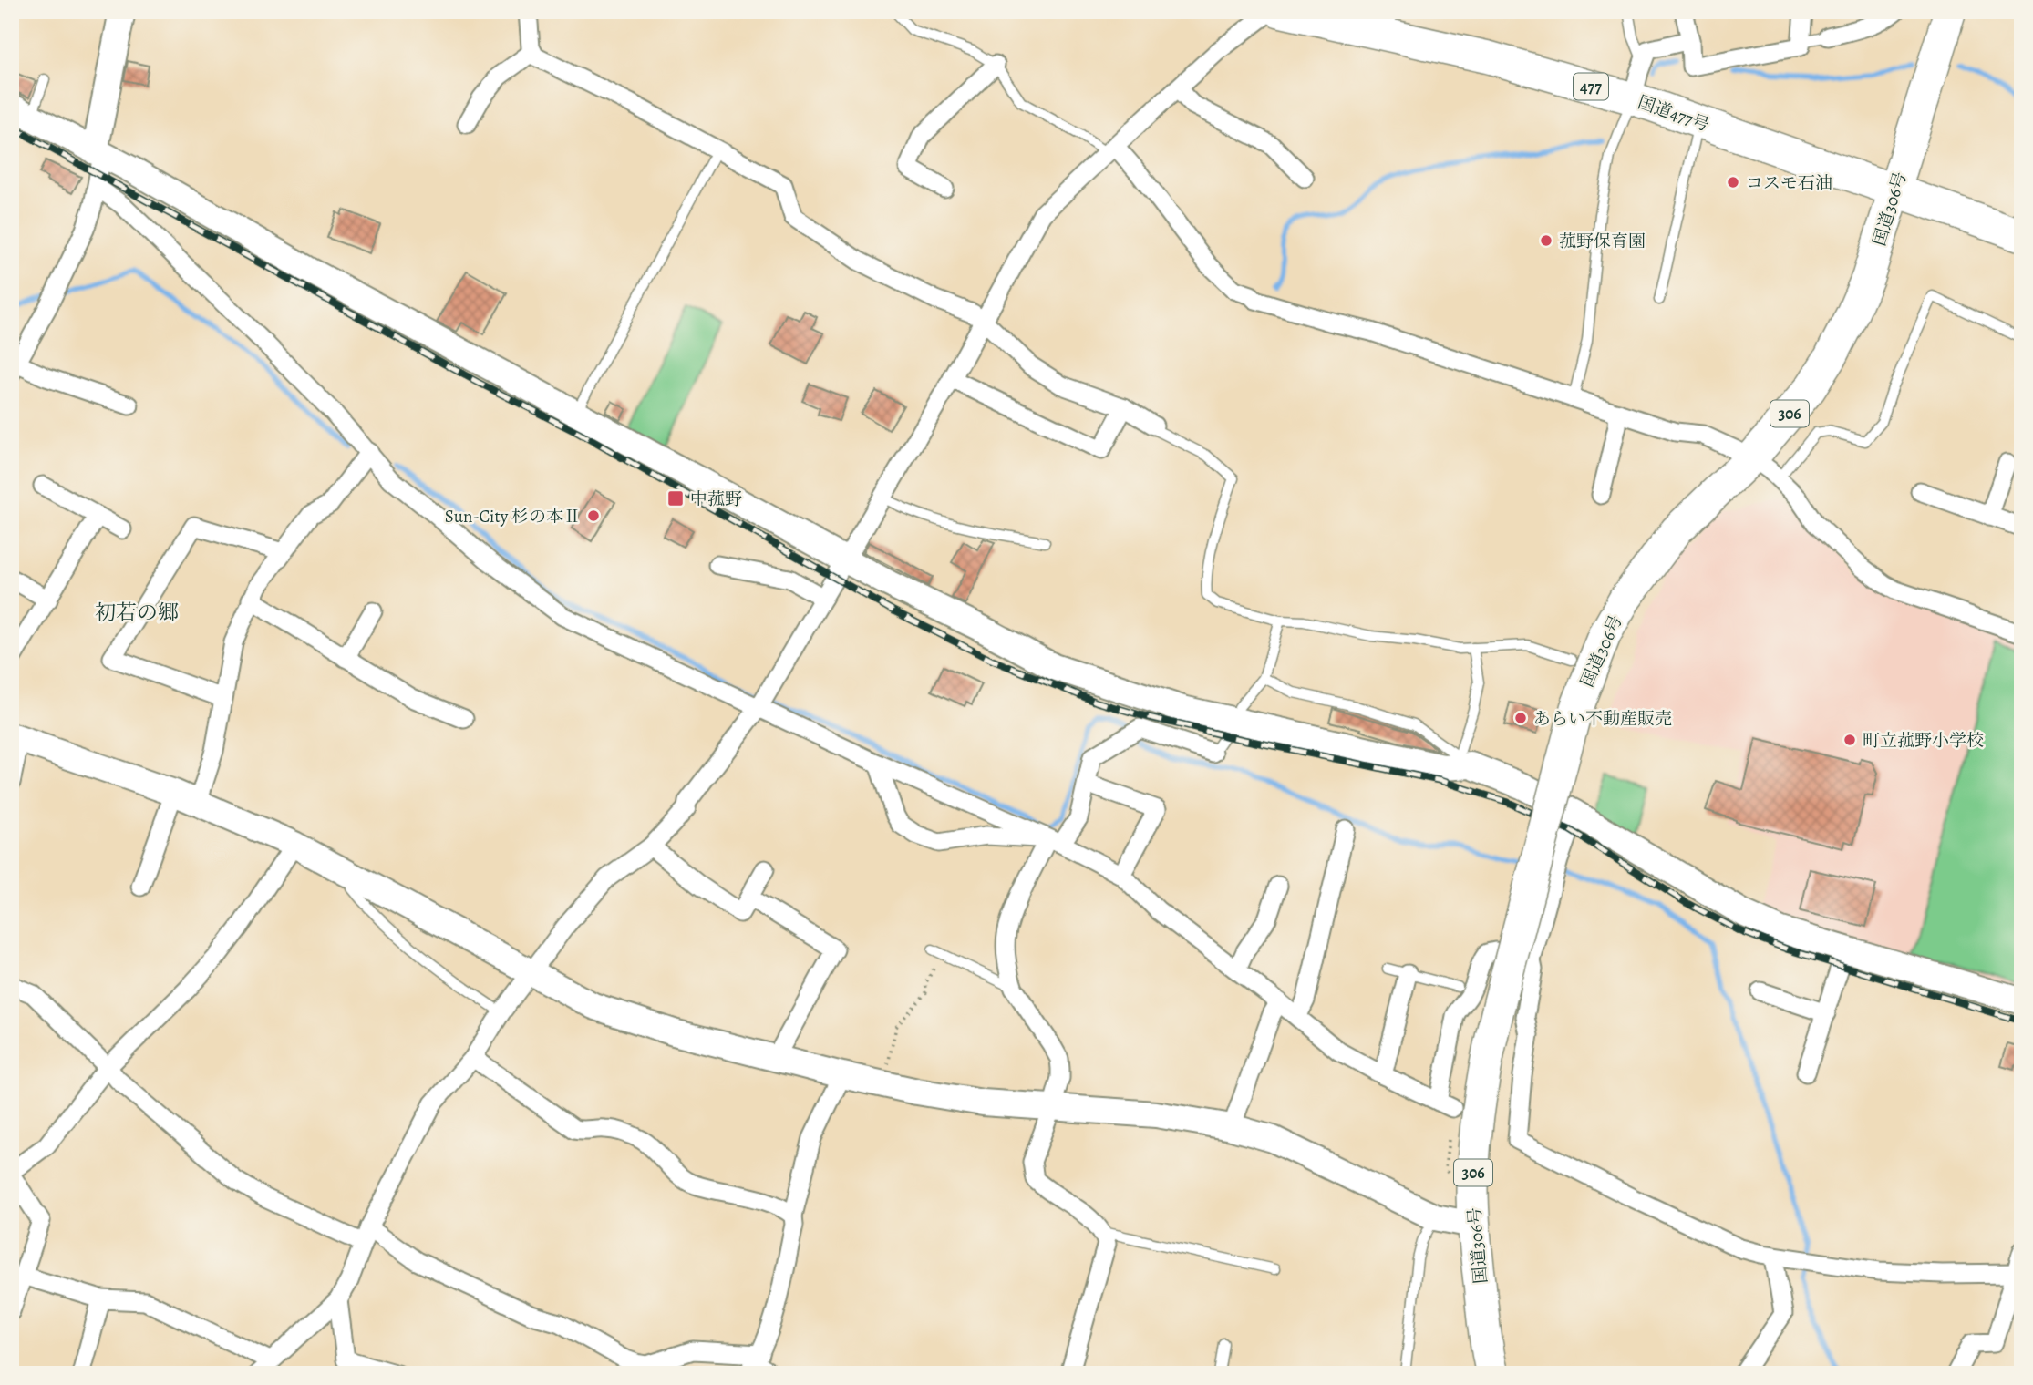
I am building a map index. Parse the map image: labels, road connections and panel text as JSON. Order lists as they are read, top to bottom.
{
  "streets": {
    "highway": [
      "477",
      "国道477号",
      "国道306号",
      "306"
    ]
  },
  "crossings": [
    ["国道477号", "国道306号"]
  ],
  "districts": ["初若の郷"],
  "places": {
    "other": [
      "コスモ石油",
      "菰野保育園",
      "Sun-City 杉の本Ⅱ",
      "あらい不動産販売",
      "町立菰野小学校"
    ],
    "transit": ["中菰野"]
  }
}
